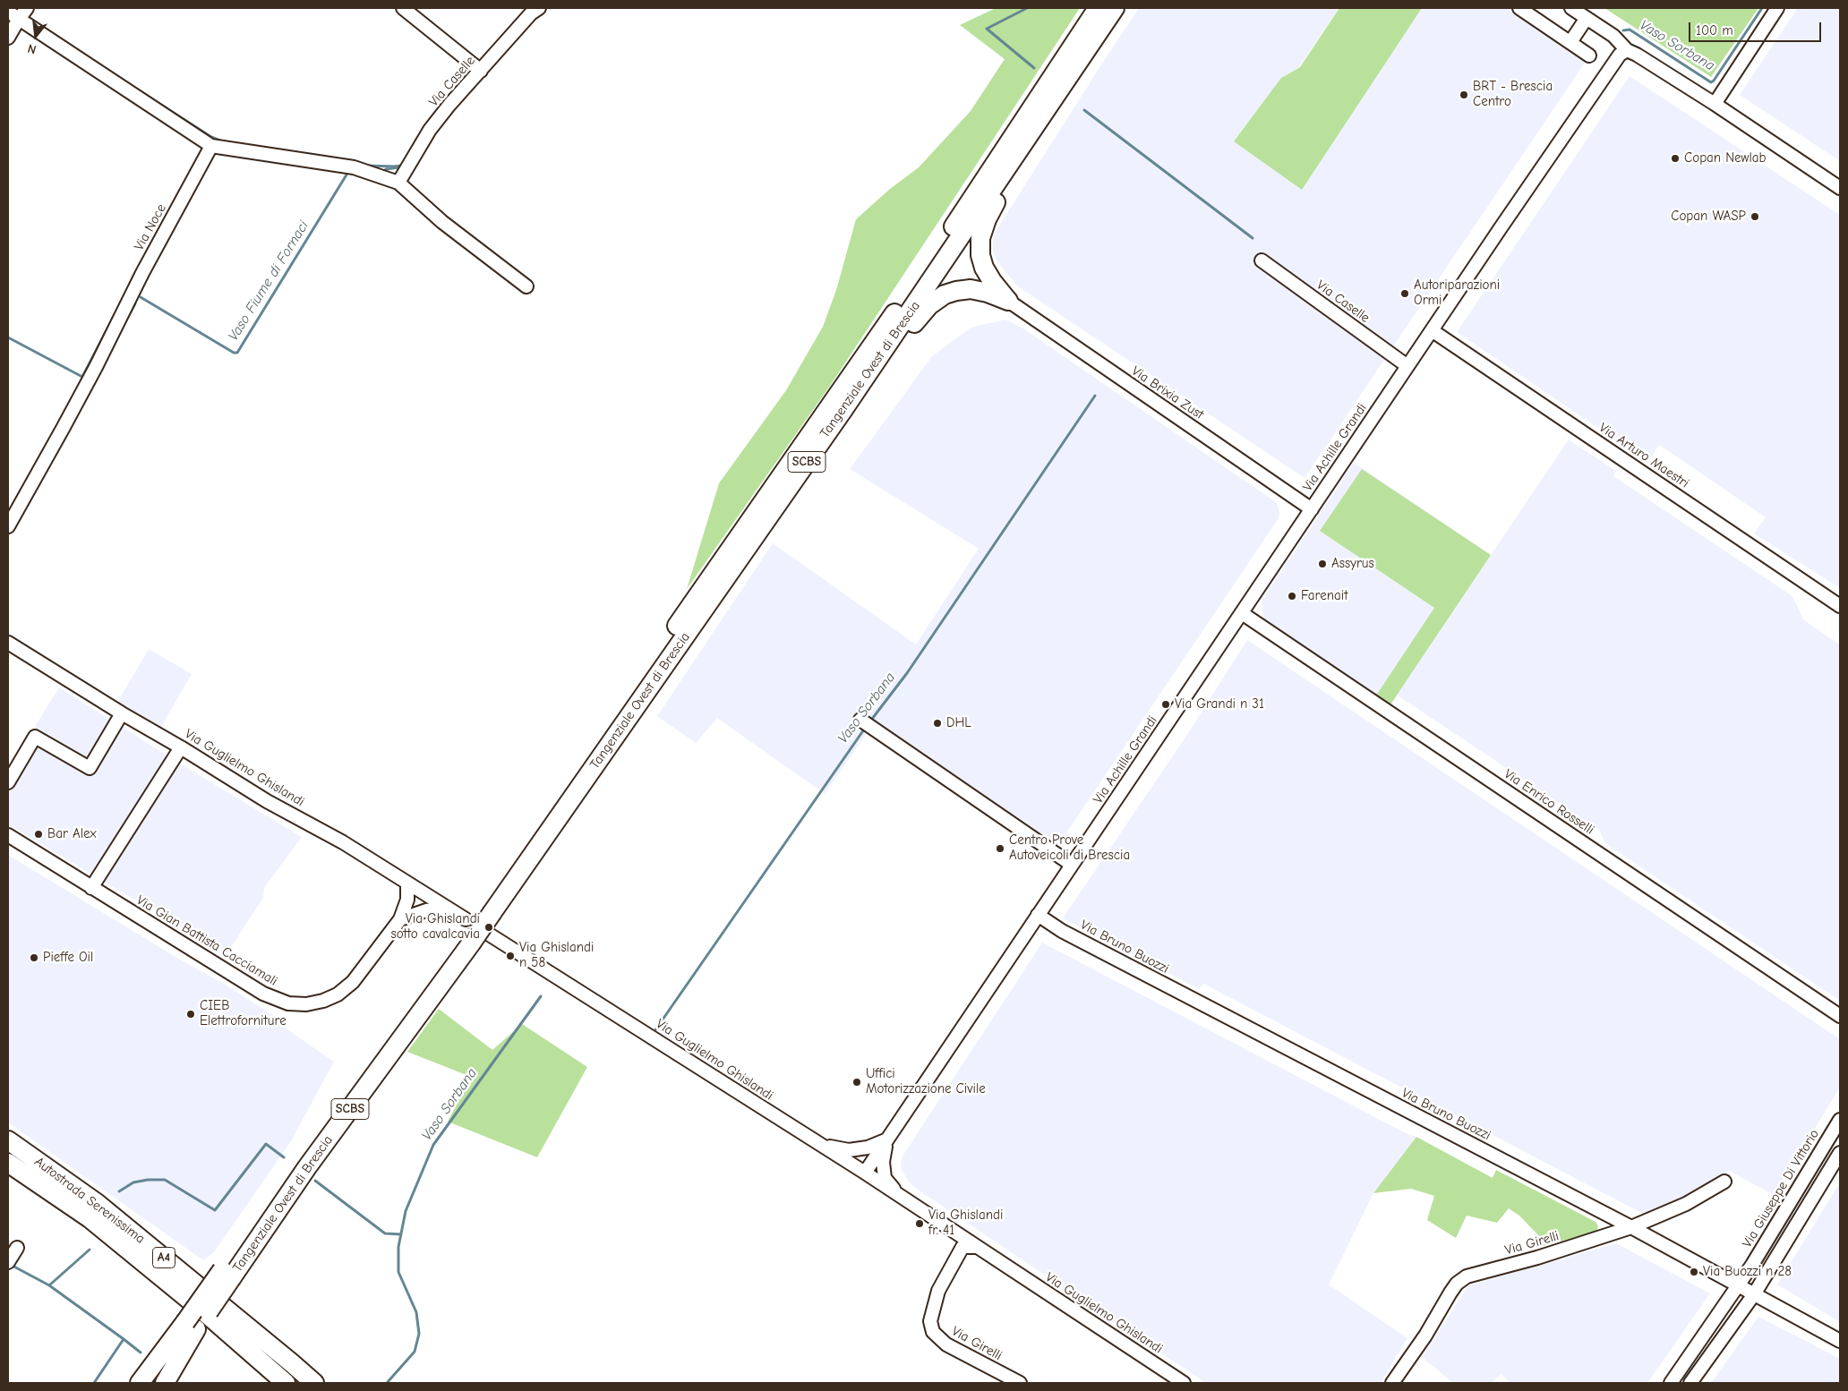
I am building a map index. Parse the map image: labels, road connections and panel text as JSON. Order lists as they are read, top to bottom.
{
  "streets": {
    "highway": [
      "Tangenziale Ovest di Brescia",
      "SCBS",
      "Autostrada Serenissima",
      "A4"
    ],
    "street": [
      "Via Caselle",
      "Via Noce",
      "Via Brixia Zust",
      "Via Achille Grandi",
      "Via Arturo Maestri",
      "Via Guglielmo Ghislandi",
      "Via Enrico Rosselli",
      "Via Gian Battista Cacciamali",
      "Via Bruno Buozzi",
      "Via Giuseppe Di Vittorio",
      "Via Girelli"
    ]
  },
  "crossings": [
    ["Via Caselle", "Via Achille Grandi"],
    ["Via Brixia Zust", "Via Achille Grandi"],
    ["Via Achille Grandi", "Via Arturo Maestri"],
    ["Via Achille Grandi", "Via Guglielmo Ghislandi"],
    ["Via Achille Grandi", "Via Enrico Rosselli"],
    ["Via Achille Grandi", "Via Bruno Buozzi"],
    ["Via Guglielmo Ghislandi", "Via Gian Battista Cacciamali"],
    ["Via Guglielmo Ghislandi", "Via Girelli"],
    ["Via Bruno Buozzi", "Via Giuseppe Di Vittorio"],
    ["Via Bruno Buozzi", "Via Girelli"]
  ],
  "water": ["Vaso Sorbana", "Vaso Fiume di Fornaci"],
  "places": [
    "BRT - Brescia Centro",
    "Copan Newlab",
    "Copan WASP",
    "Autoriparazioni Ormi",
    "Assyrus",
    "Farenait",
    "Via Grandi n 31",
    "DHL",
    "Bar Alex",
    "Centro Prove Autoveicoli di Brescia",
    "Via Ghislandi sotto cavalcavia",
    "Via Ghislandi n 58",
    "Pieffe Oil",
    "CIEB Elettroforniture",
    "Uffici Motorizzazione Civile",
    "Via Ghislandi fr. 41",
    "Via Buozzi n 28"
  ],
  "scale_bar": "100 m",
  "north": "bottom"
}
